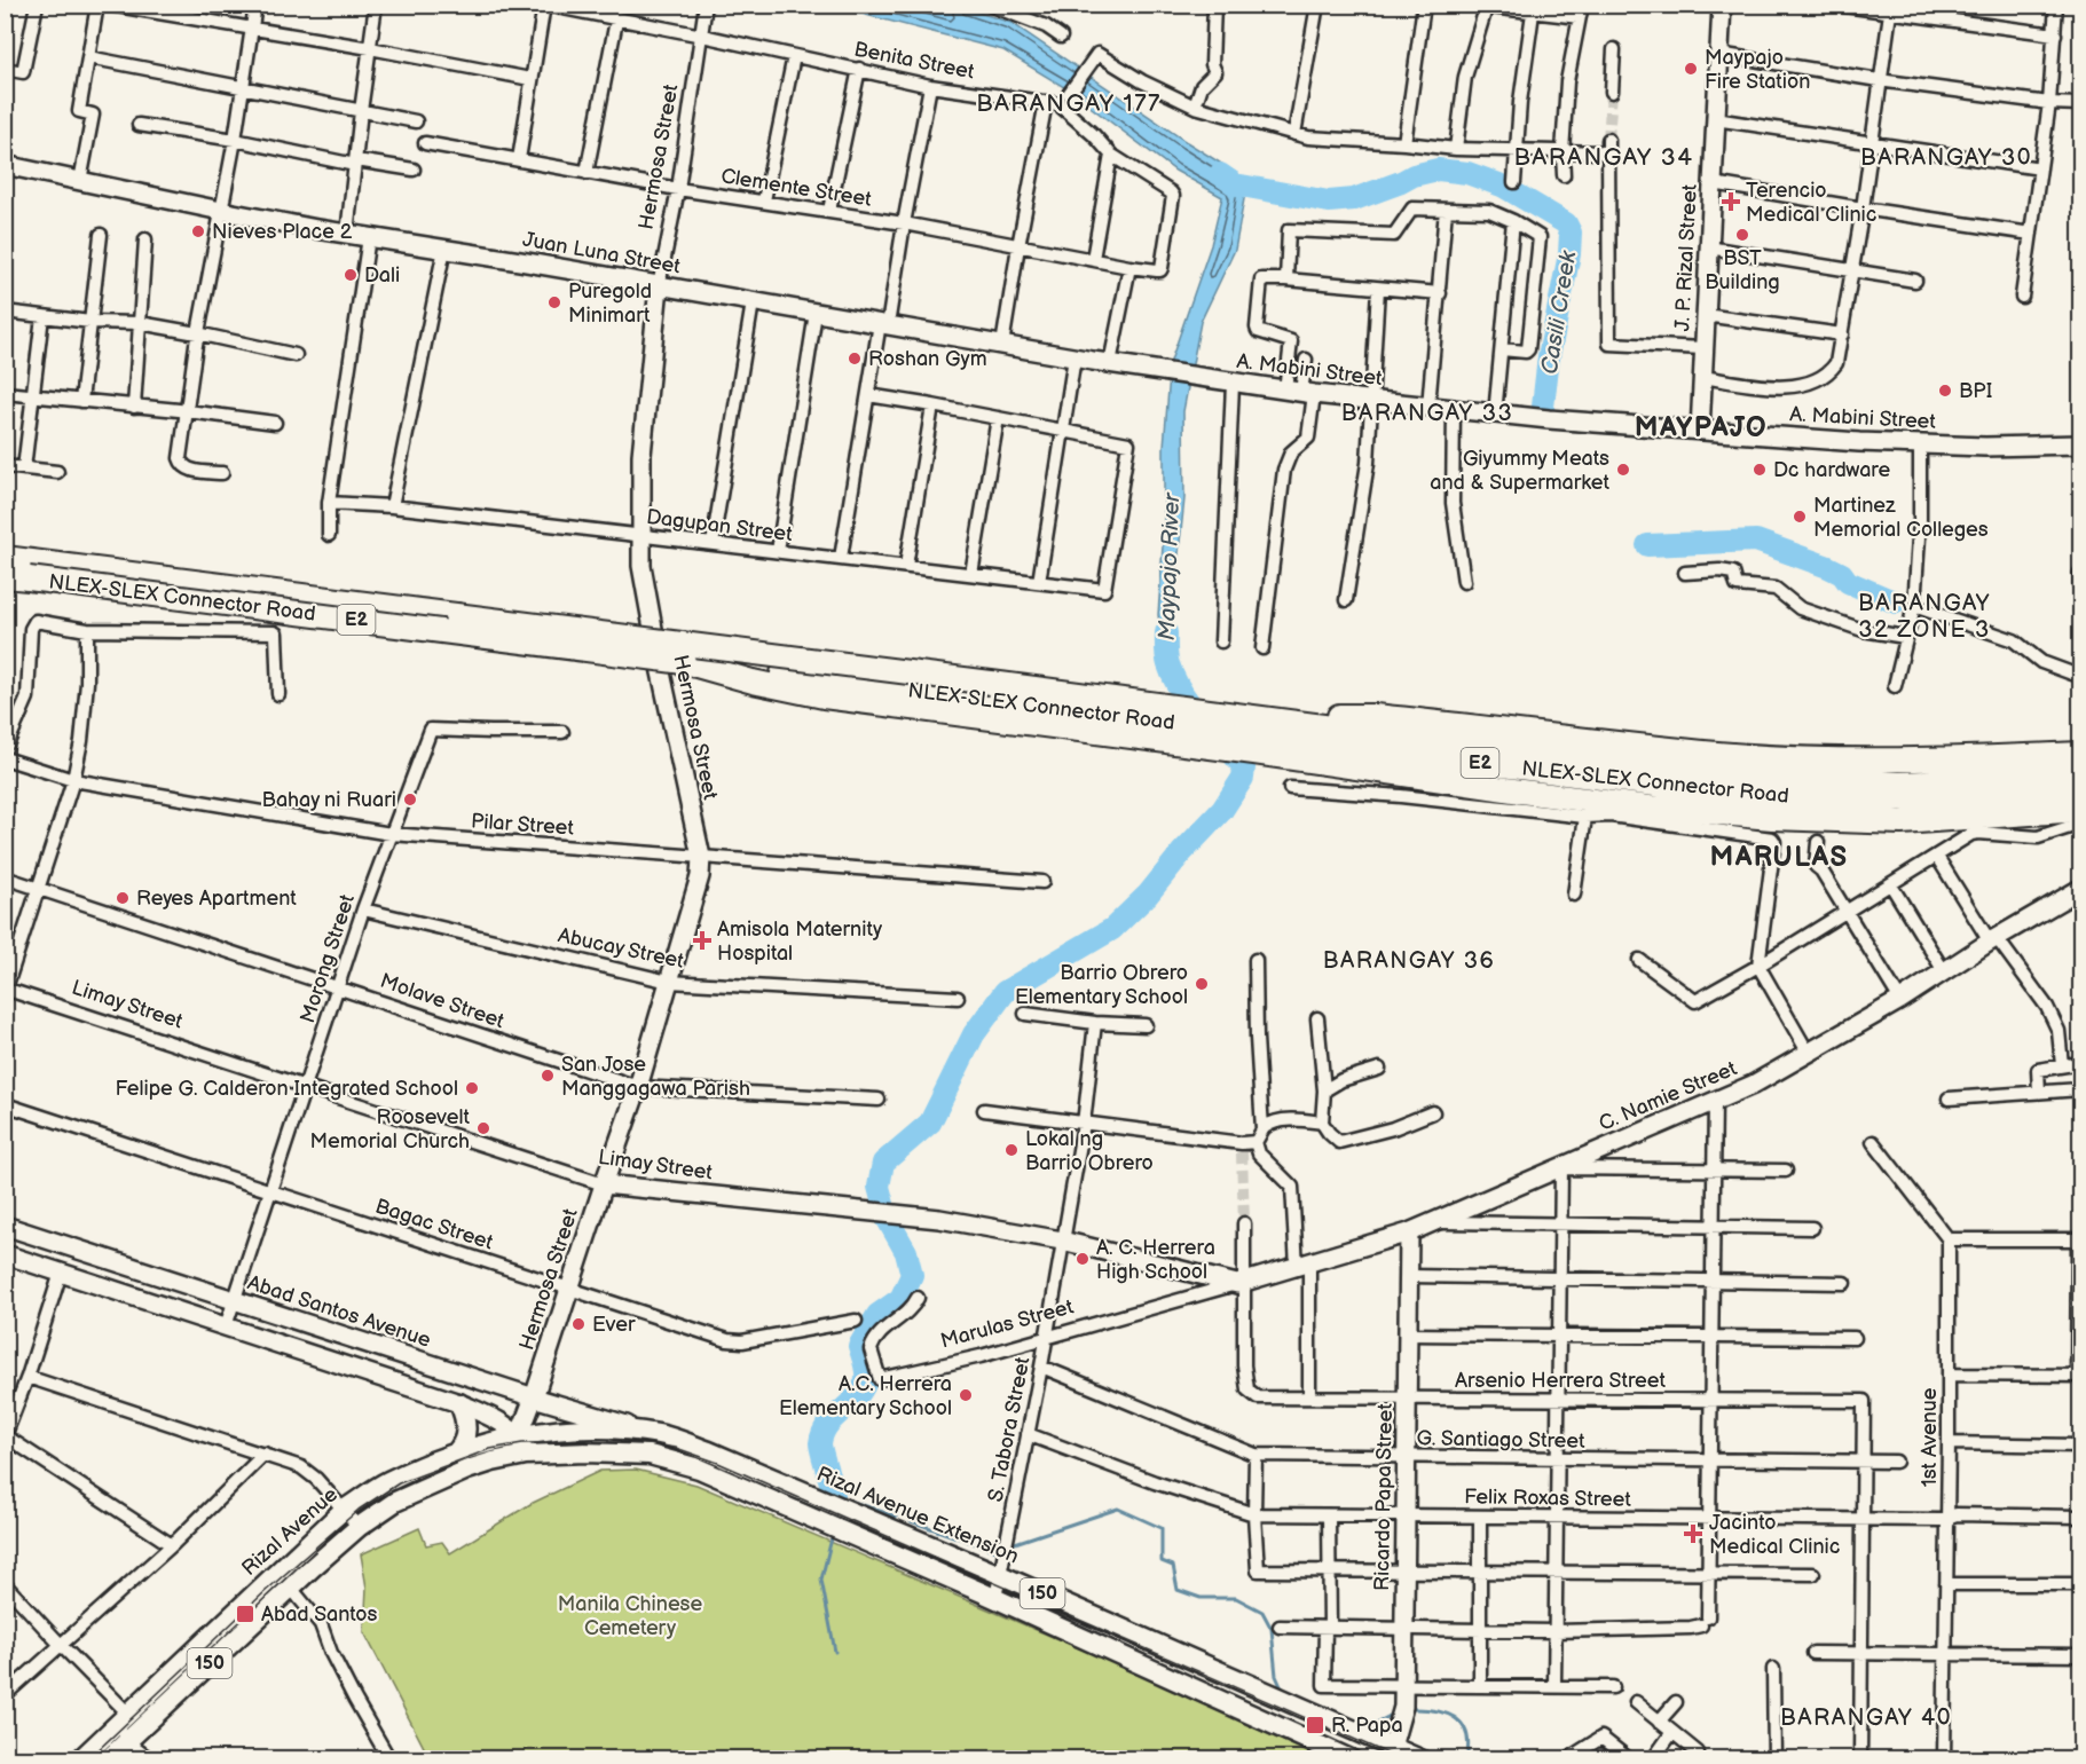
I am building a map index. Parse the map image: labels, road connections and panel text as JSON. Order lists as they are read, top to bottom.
{
  "streets": {
    "highway": ["NLEX-SLEX Connector Road", "E2"],
    "main road": ["Rizal Avenue Extension", "Rizal Avenue", "150"],
    "street": [
      "Benita Street",
      "Hermosa Street",
      "Clemente Street",
      "Juan Luna Street",
      "J. P. Rizal Street",
      "A. Mabini Street",
      "Dagupan Street",
      "Pilar Street",
      "Abucay Street",
      "Morong Street",
      "Molave Street",
      "Limay Street",
      "C. Namie Street",
      "Bagac Street",
      "Abad Santos Avenue",
      "Marulas Street",
      "Arsenio Herrera Street",
      "S. Tabora Street",
      "1st Avenue",
      "G. Santiago Street",
      "Ricardo Papa Street",
      "Felix Roxas Street"
    ]
  },
  "crossings": [
    ["Benita Street", "Hermosa Street"],
    ["Benita Street", "Clemente Street"],
    ["Hermosa Street", "Clemente Street"],
    ["Hermosa Street", "Juan Luna Street"],
    ["Hermosa Street", "Dagupan Street"],
    ["Hermosa Street", "Pilar Street"],
    ["Hermosa Street", "Abucay Street"],
    ["Hermosa Street", "Molave Street"],
    ["Hermosa Street", "Limay Street"],
    ["Hermosa Street", "Bagac Street"],
    ["Hermosa Street", "Abad Santos Avenue"],
    ["Hermosa Street", "Rizal Avenue"],
    ["Juan Luna Street", "A. Mabini Street"],
    ["J. P. Rizal Street", "A. Mabini Street"],
    ["Pilar Street", "Morong Street"],
    ["Abucay Street", "Morong Street"],
    ["Morong Street", "Molave Street"],
    ["Morong Street", "Limay Street"],
    ["Morong Street", "Bagac Street"],
    ["Morong Street", "Abad Santos Avenue"],
    ["Limay Street", "C. Namie Street"],
    ["Limay Street", "Marulas Street"],
    ["Limay Street", "Arsenio Herrera Street"],
    ["Limay Street", "S. Tabora Street"],
    ["C. Namie Street", "Marulas Street"],
    ["C. Namie Street", "Arsenio Herrera Street"],
    ["C. Namie Street", "Ricardo Papa Street"],
    ["Abad Santos Avenue", "Rizal Avenue Extension"],
    ["Abad Santos Avenue", "Rizal Avenue"],
    ["Marulas Street", "Arsenio Herrera Street"],
    ["Marulas Street", "S. Tabora Street"],
    ["Arsenio Herrera Street", "G. Santiago Street"],
    ["Arsenio Herrera Street", "Ricardo Papa Street"],
    ["S. Tabora Street", "G. Santiago Street"],
    ["S. Tabora Street", "Felix Roxas Street"],
    ["S. Tabora Street", "Rizal Avenue Extension"],
    ["S. Tabora Street", "Rizal Avenue"],
    ["S. Tabora Street", "150"],
    ["1st Avenue", "Felix Roxas Street"],
    ["G. Santiago Street", "Ricardo Papa Street"],
    ["Ricardo Papa Street", "Felix Roxas Street"],
    ["Ricardo Papa Street", "Rizal Avenue Extension"],
    ["Rizal Avenue Extension", "Rizal Avenue"],
    ["Rizal Avenue", "150"]
  ],
  "districts": [
    "BARANGAY 177",
    "BARANGAY 34",
    "BARANGAY 30",
    "BARANGAY 33",
    "MAYPAJO",
    "BARANGAY 32 ZONE 3",
    "MARULAS",
    "BARANGAY 36",
    "BARANGAY 40"
  ],
  "water": ["Casili Creek", "Maypajo River"],
  "parks": ["Manila Chinese Cemetery"],
  "places": {
    "other": [
      "Maypajo Fire Station",
      "Nieves Place 2",
      "BST Building",
      "Dali",
      "Puregold Minimart",
      "Roshan Gym",
      "BPI",
      "Giyummy Meats and & Supermarket",
      "Dc hardware",
      "Martinez Memorial Colleges",
      "Bahay ni Ruari",
      "Reyes Apartment",
      "Barrio Obrero Elementary School",
      "San Jose Manggagawa Parish",
      "Felipe G. Calderon Integrated School",
      "Roosevelt Memorial Church",
      "Lokal ng Barrio Obrero",
      "A. C. Herrera High School",
      "Ever",
      "A.C. Herrera Elementary School"
    ],
    "health": ["Terencio Medical Clinic", "Amisola Maternity Hospital", "Jacinto Medical Clinic"],
    "transit": ["Abad Santos", "R. Papa"]
  }
}
